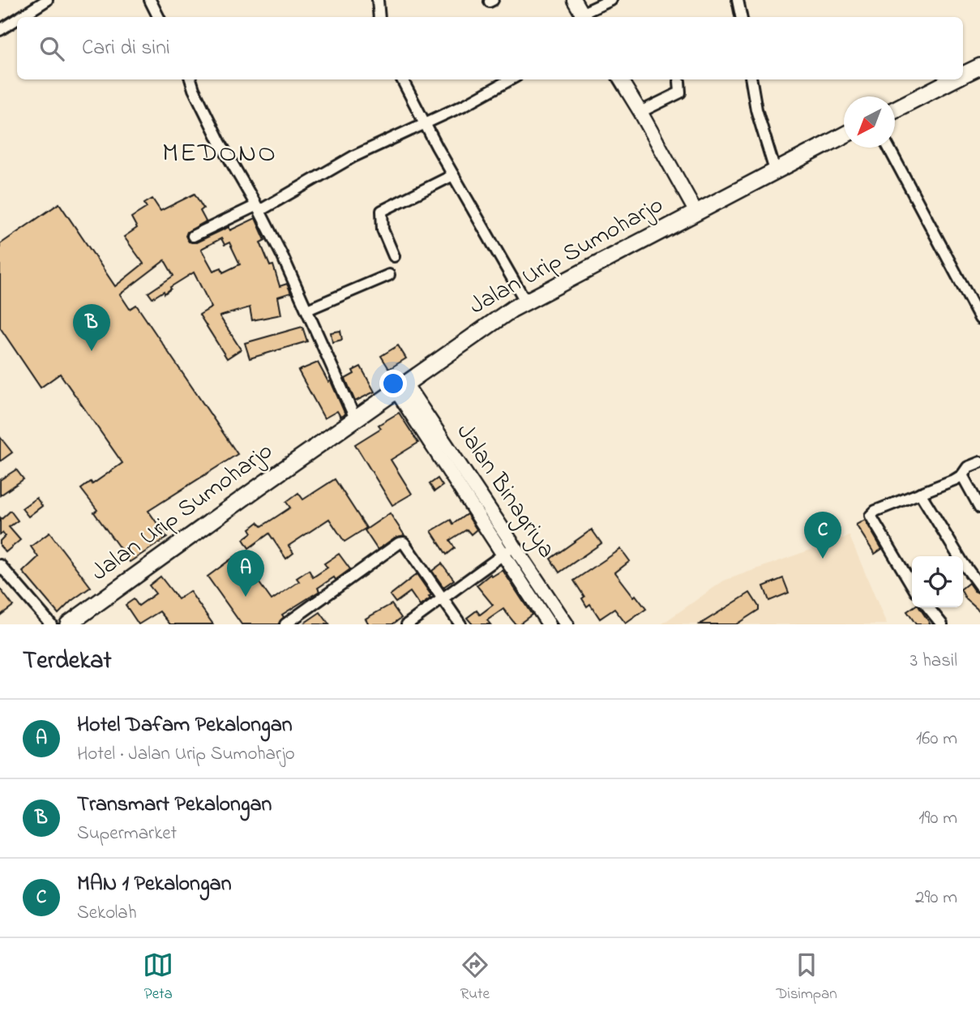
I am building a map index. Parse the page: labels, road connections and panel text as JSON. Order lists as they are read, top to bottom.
{
  "streets": {
    "main road": ["Jalan Urip Sumoharjo"],
    "street": ["Jalan Binagriya"]
  },
  "crossings": [
    ["Jalan Urip Sumoharjo", "Jalan Binagriya"]
  ],
  "districts": ["MEDONO"],
  "north": "bottom left",
  "page": {
    "search": "Cari di sini",
    "pins": ["B", "C", "A"],
    "heading": ["Terdekat", "3 hasil"],
    "list": [
      {
        "mark": "A",
        "name": "Hotel Dafam Pekalongan",
        "note": "Hotel · Jalan Urip Sumoharjo",
        "value": "160 m"
      },
      {
        "mark": "B",
        "name": "Transmart Pekalongan",
        "note": "Supermarket",
        "value": "190 m"
      },
      {
        "mark": "C",
        "name": "MAN 1 Pekalongan",
        "note": "Sekolah",
        "value": "290 m"
      }
    ],
    "nav": ["Peta", "Rute", "Disimpan"]
  }
}
